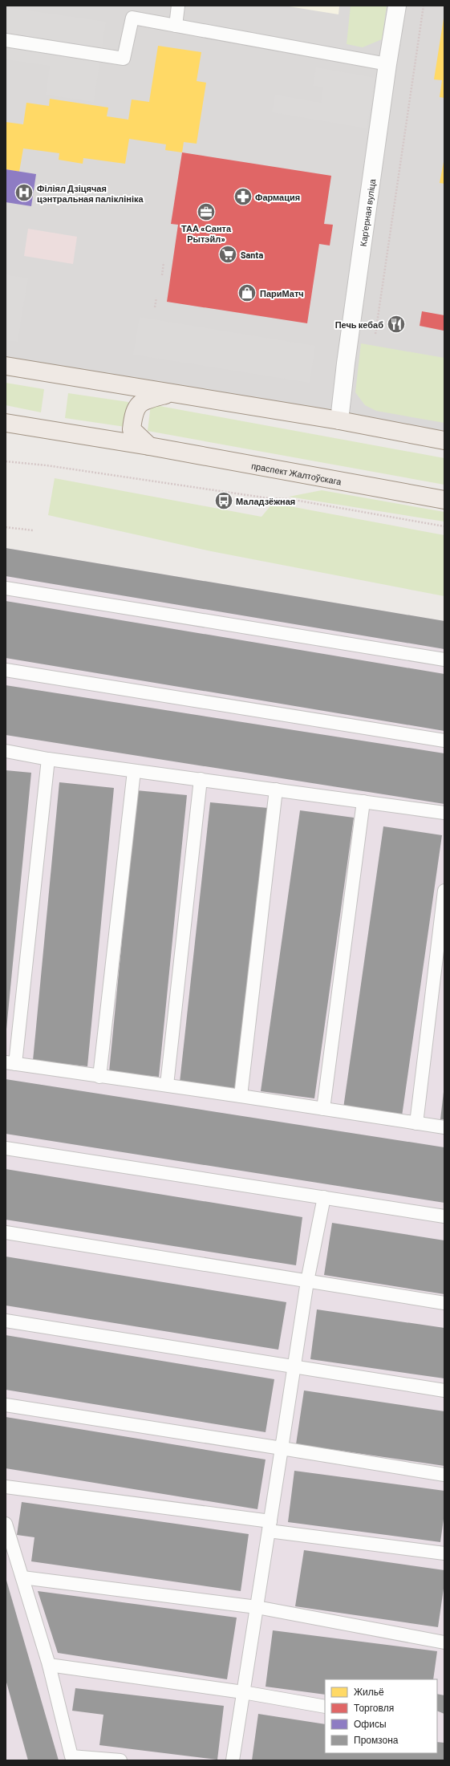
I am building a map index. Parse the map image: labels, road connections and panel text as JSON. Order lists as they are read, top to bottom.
{
  "streets": {
    "main road": ["праспект Жалтоўскага"],
    "street": ["Карʼерная вуліца"]
  },
  "places": {
    "hospital": ["Філіял Дзіцячая цэнтральная паліклініка"],
    "pharmacy": ["Фармация"],
    "office": ["ТАА «Санта Рытэйл»"],
    "supermarket": ["Santa"],
    "shop": ["ПариМатч"],
    "restaurant": ["Печь кебаб"],
    "bus stop": ["Маладзёжная"]
  },
  "legend": [
    "Жильё",
    "Торговля",
    "Офисы",
    "Промзона"
  ]
}
